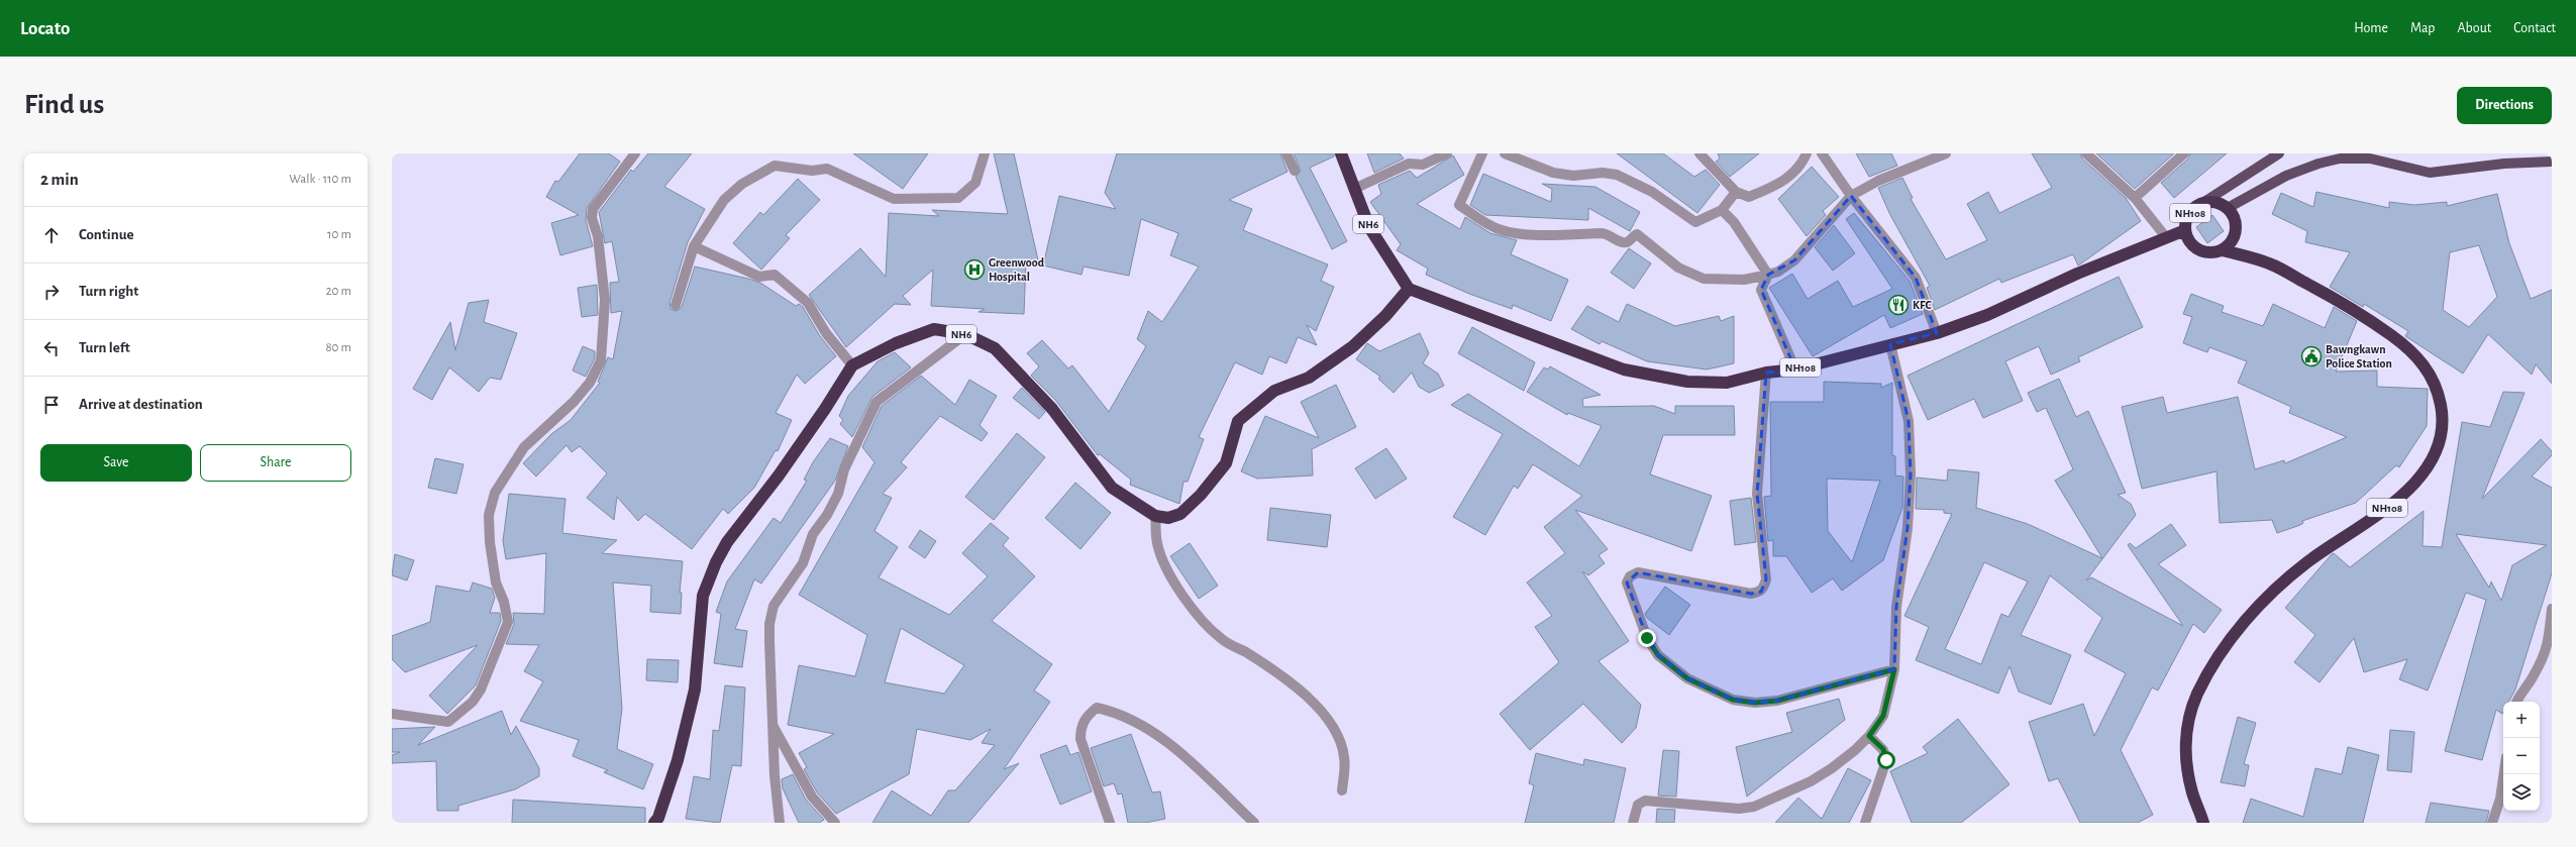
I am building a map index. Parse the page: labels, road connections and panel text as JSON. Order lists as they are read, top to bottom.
{
  "streets": {
    "highway": ["NH108", "NH6"]
  },
  "crossings": [
    ["NH108", "NH6"]
  ],
  "places": {
    "hospital": ["Greenwood Hospital"],
    "restaurant": ["KFC"],
    "public building": ["Bawngkawn Police Station"]
  },
  "page": {
    "header": "Locato",
    "nav": [
      "Home",
      "Map",
      "About",
      "Contact"
    ],
    "buttons": [
      "Directions",
      ["Save", "Share"]
    ],
    "title": "Find us",
    "heading": ["2 min", "Walk · 110 m"],
    "list": [
      ["Continue", "10 m"],
      ["Turn right", "20 m"],
      ["Turn left", "80 m"],
      "Arrive at destination"
    ],
    "map_buttons": ["+", "−"]
  }
}
